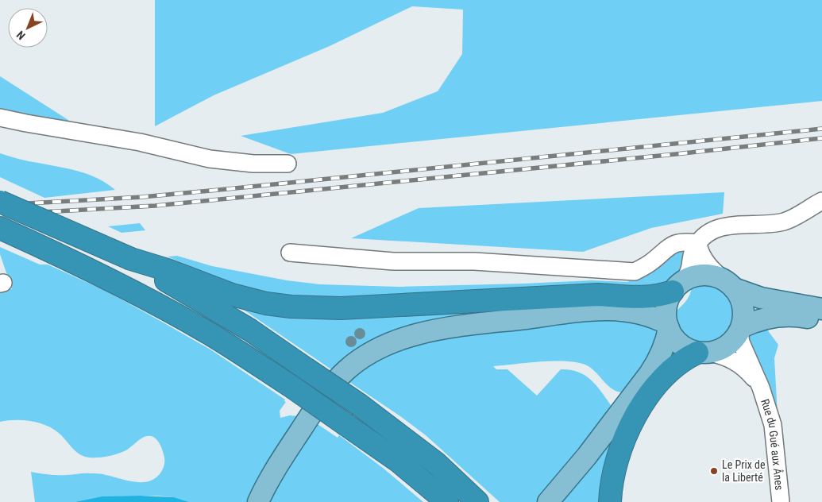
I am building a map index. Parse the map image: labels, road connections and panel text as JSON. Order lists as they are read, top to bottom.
{
  "streets": {
    "street": ["Rue du Gué aux Ânes"]
  },
  "places": ["Le Prix de la Liberté"],
  "north": "bottom left"
}
